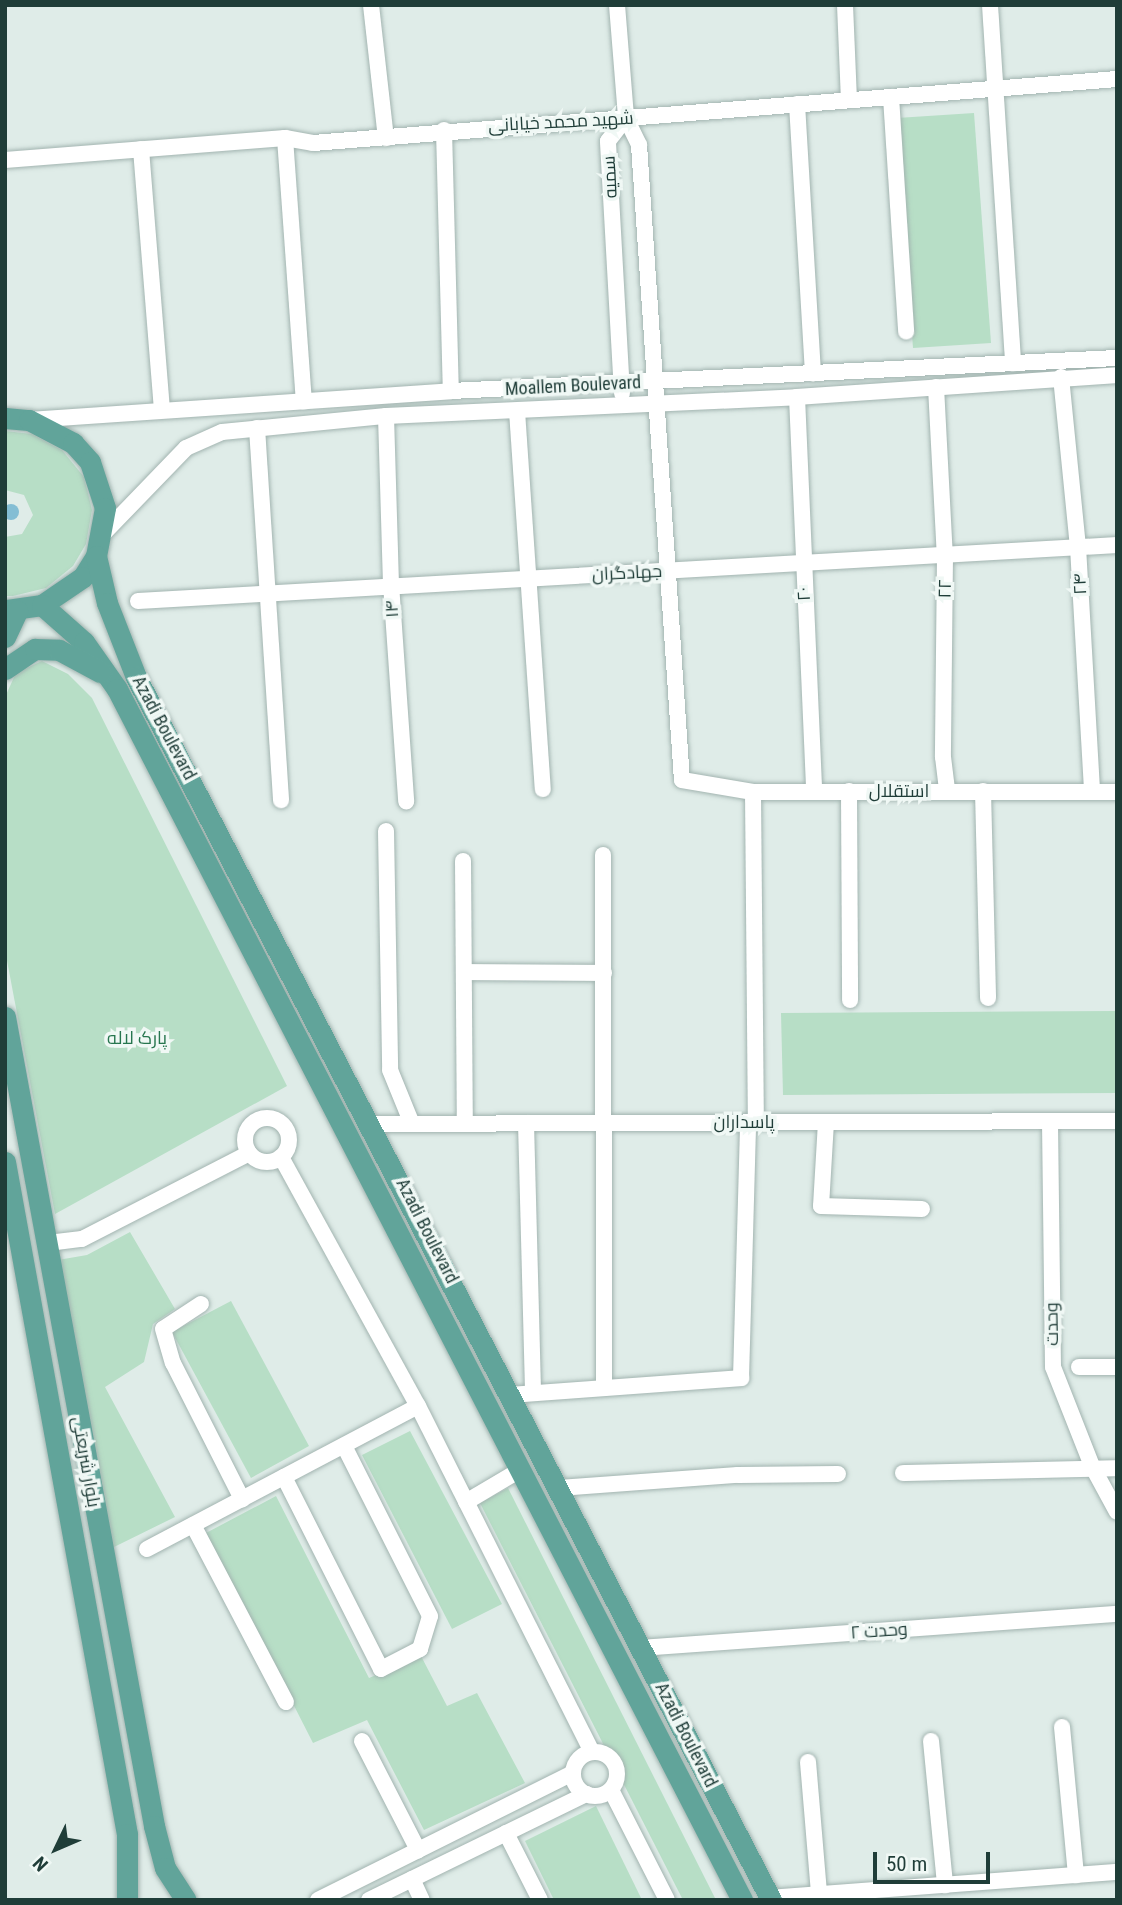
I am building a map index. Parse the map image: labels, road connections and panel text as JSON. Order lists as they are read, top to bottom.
{
  "streets": {
    "main road": ["Azadi Boulevard", "بلوار شریعتی"],
    "street": [
      "شهید محمد خیابانی",
      "سمیه",
      "Moallem Boulevard",
      "جهادگران",
      "۲۴",
      "۲۲",
      "۲۰",
      "۱۴",
      "استقلال",
      "پاسداران",
      "وحدت",
      "وحدت ۲"
    ]
  },
  "crossings": [
    ["شهید محمد خیابانی", "سمیه"],
    ["سمیه", "Moallem Boulevard"],
    ["سمیه", "جهادگران"],
    ["سمیه", "استقلال"],
    ["Moallem Boulevard", "۲۴"],
    ["Moallem Boulevard", "۲۲"],
    ["Moallem Boulevard", "۲۰"],
    ["Moallem Boulevard", "۱۴"],
    ["جهادگران", "۲۴"],
    ["جهادگران", "۲۲"],
    ["جهادگران", "۲۰"],
    ["جهادگران", "۱۴"],
    ["۲۴", "استقلال"],
    ["۲۲", "استقلال"],
    ["۲۰", "استقلال"],
    ["Azadi Boulevard", "پاسداران"],
    ["Azadi Boulevard", "وحدت ۲"],
    ["پاسداران", "وحدت"]
  ],
  "parks": ["پارک لاله"],
  "scale_bar": "50 m",
  "north": "bottom left"
}
